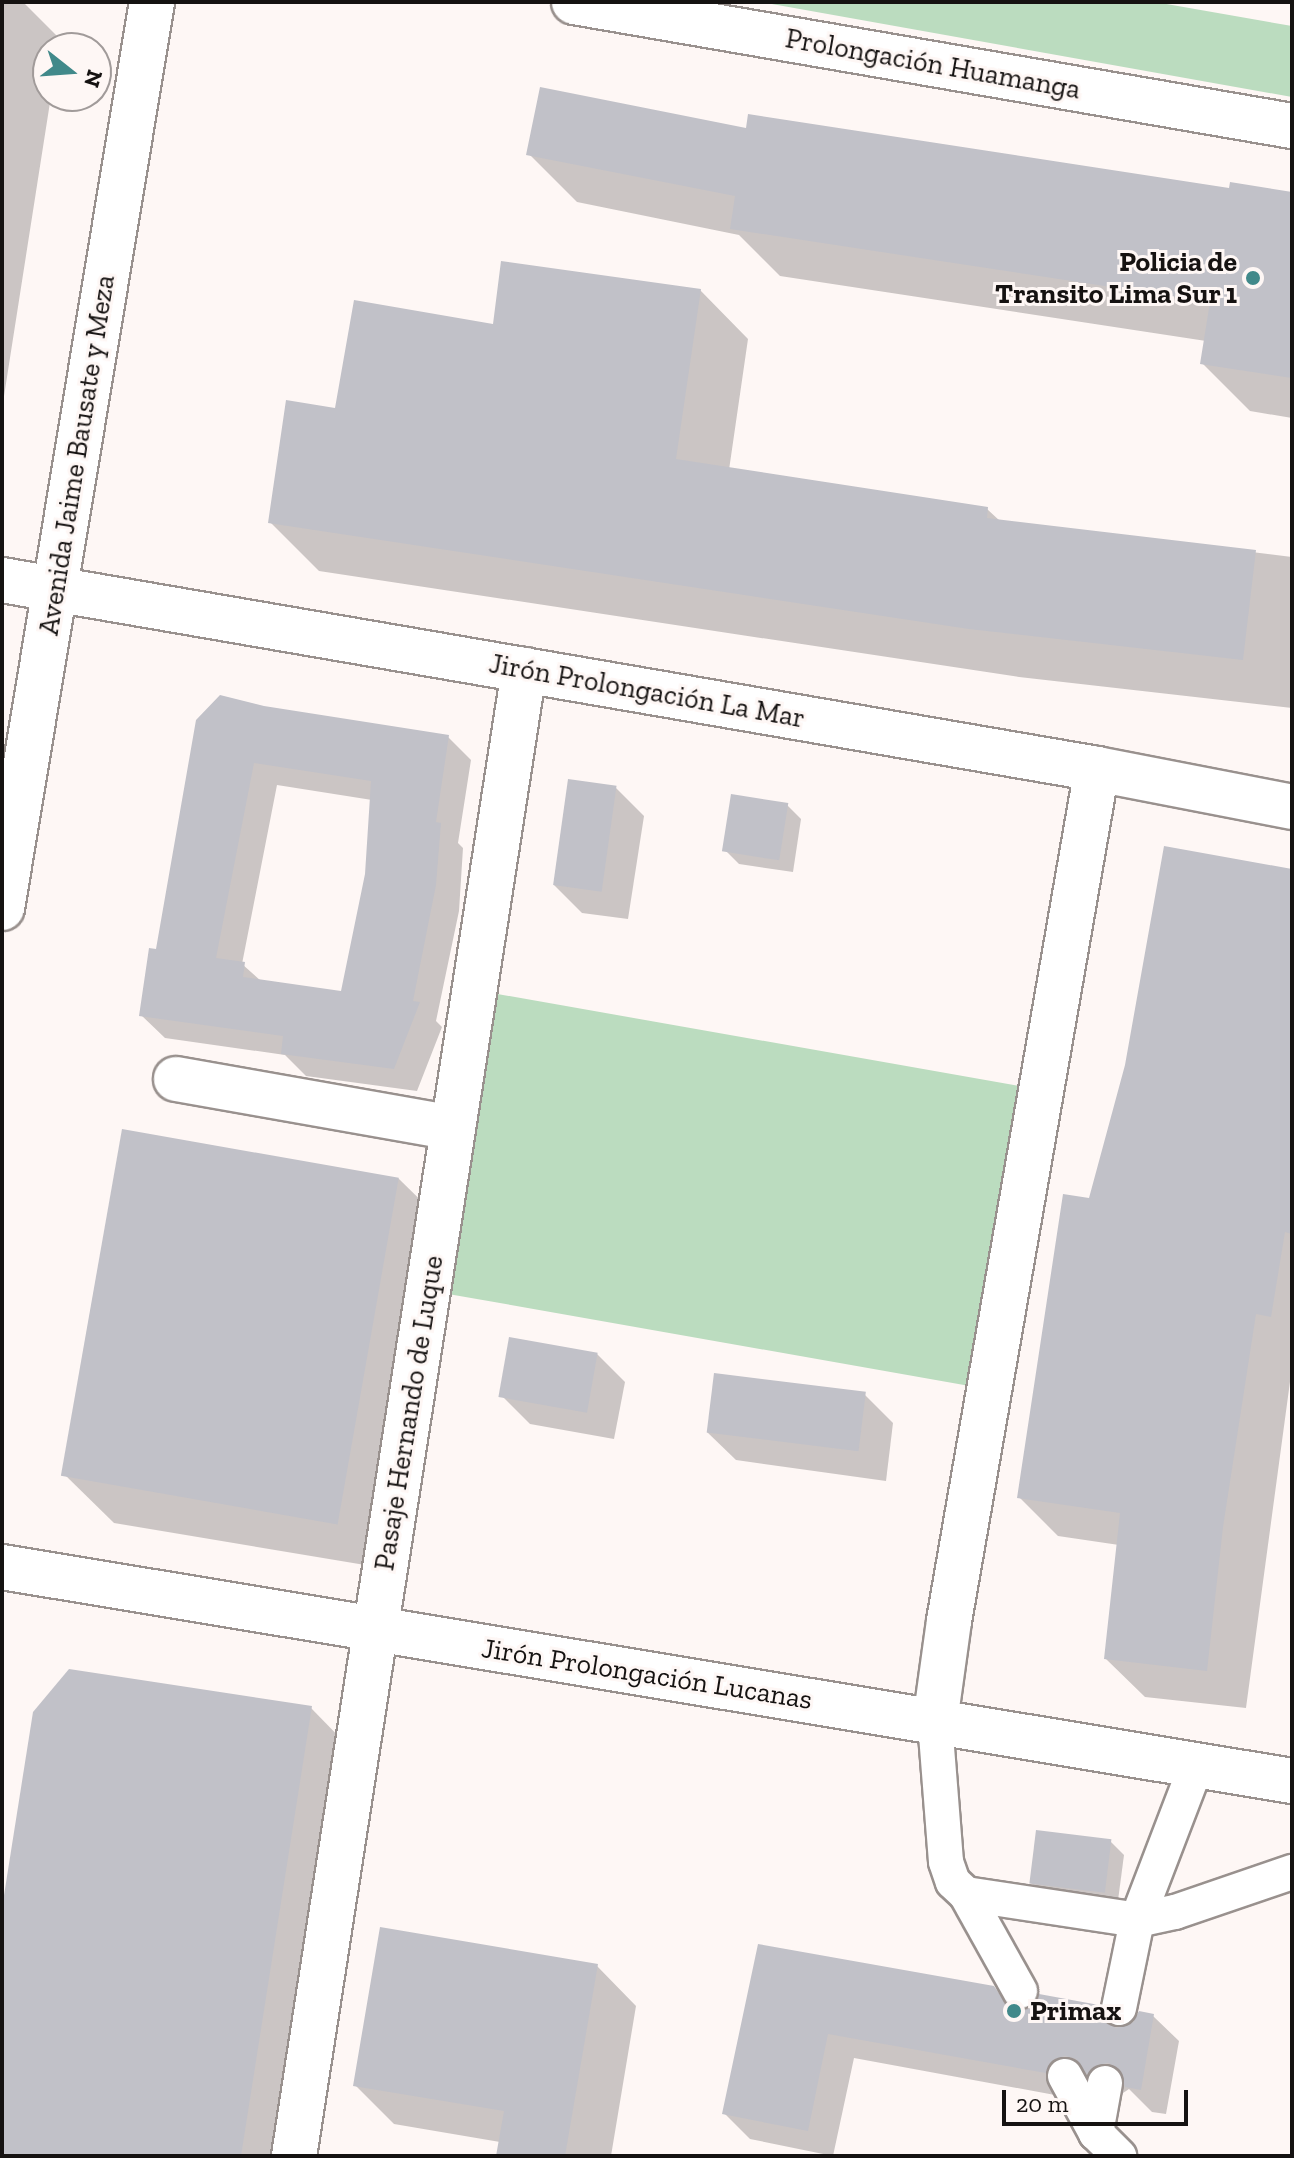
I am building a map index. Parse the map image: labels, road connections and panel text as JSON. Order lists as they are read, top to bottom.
{
  "streets": {
    "street": [
      "Prolongación Huamanga",
      "Avenida Jaime Bausate y Meza",
      "Jirón Prolongación La Mar",
      "Pasaje Hernando de Luque",
      "Jirón Prolongación Lucanas"
    ]
  },
  "crossings": [
    ["Avenida Jaime Bausate y Meza", "Jirón Prolongación La Mar"],
    ["Jirón Prolongación La Mar", "Pasaje Hernando de Luque"],
    ["Pasaje Hernando de Luque", "Jirón Prolongación Lucanas"]
  ],
  "places": ["Policia de Transito Lima Sur 1", "Primax"],
  "scale_bar": "20 m",
  "north": "right"
}
